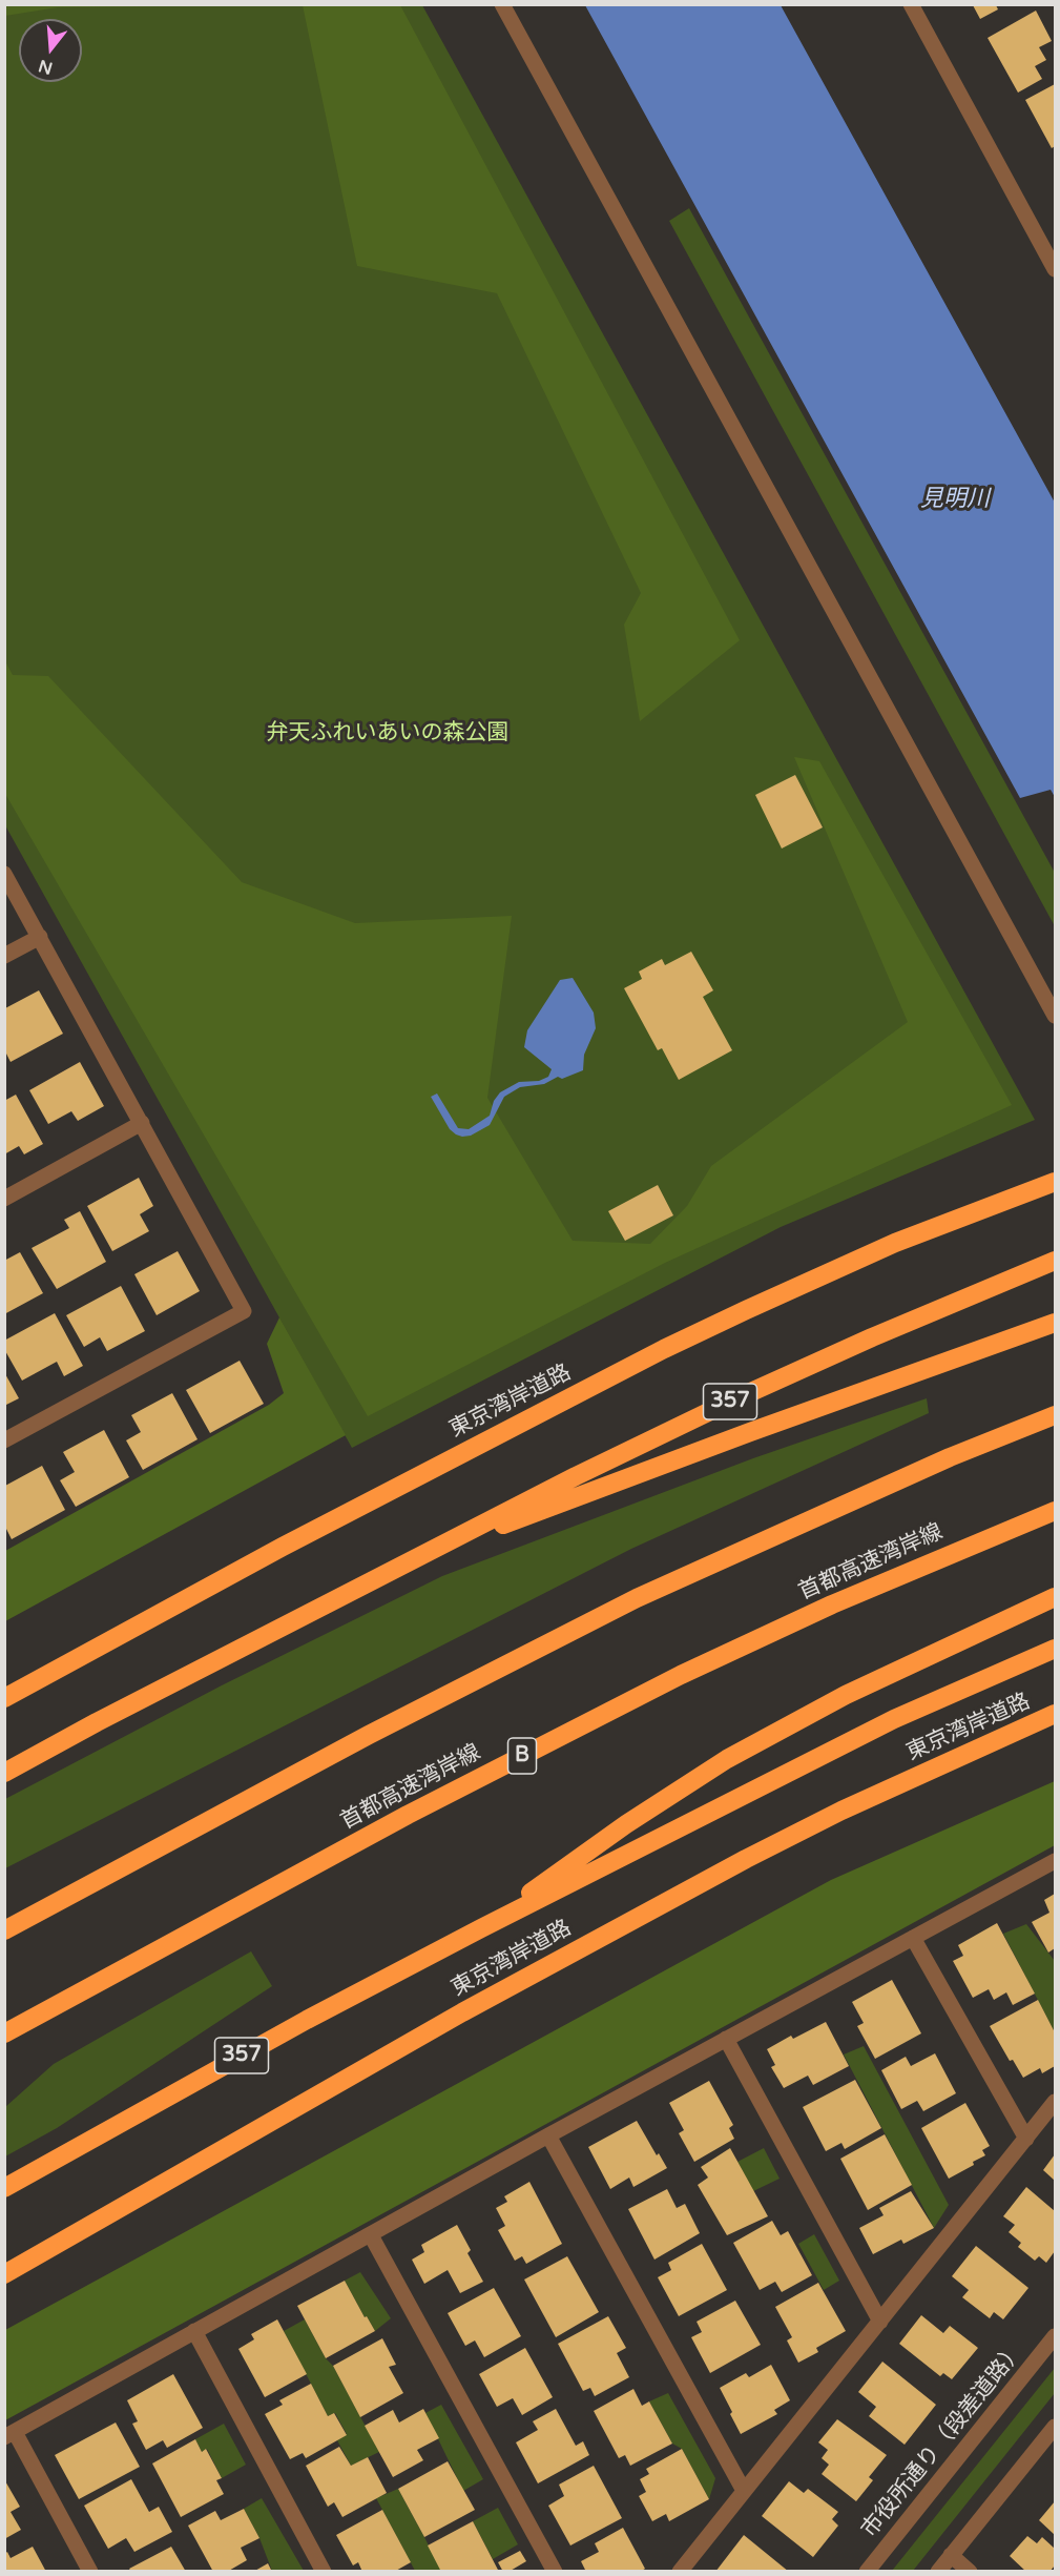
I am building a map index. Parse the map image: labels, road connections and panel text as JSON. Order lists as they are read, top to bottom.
{
  "streets": {
    "highway": [
      "東京湾岸道路",
      "357",
      "首都高速湾岸線",
      "B"
    ],
    "street": ["市役所通り（段差道路）"]
  },
  "water": ["見明川"],
  "parks": ["弁天ふれいあいの森公園"],
  "north": "bottom"
}
